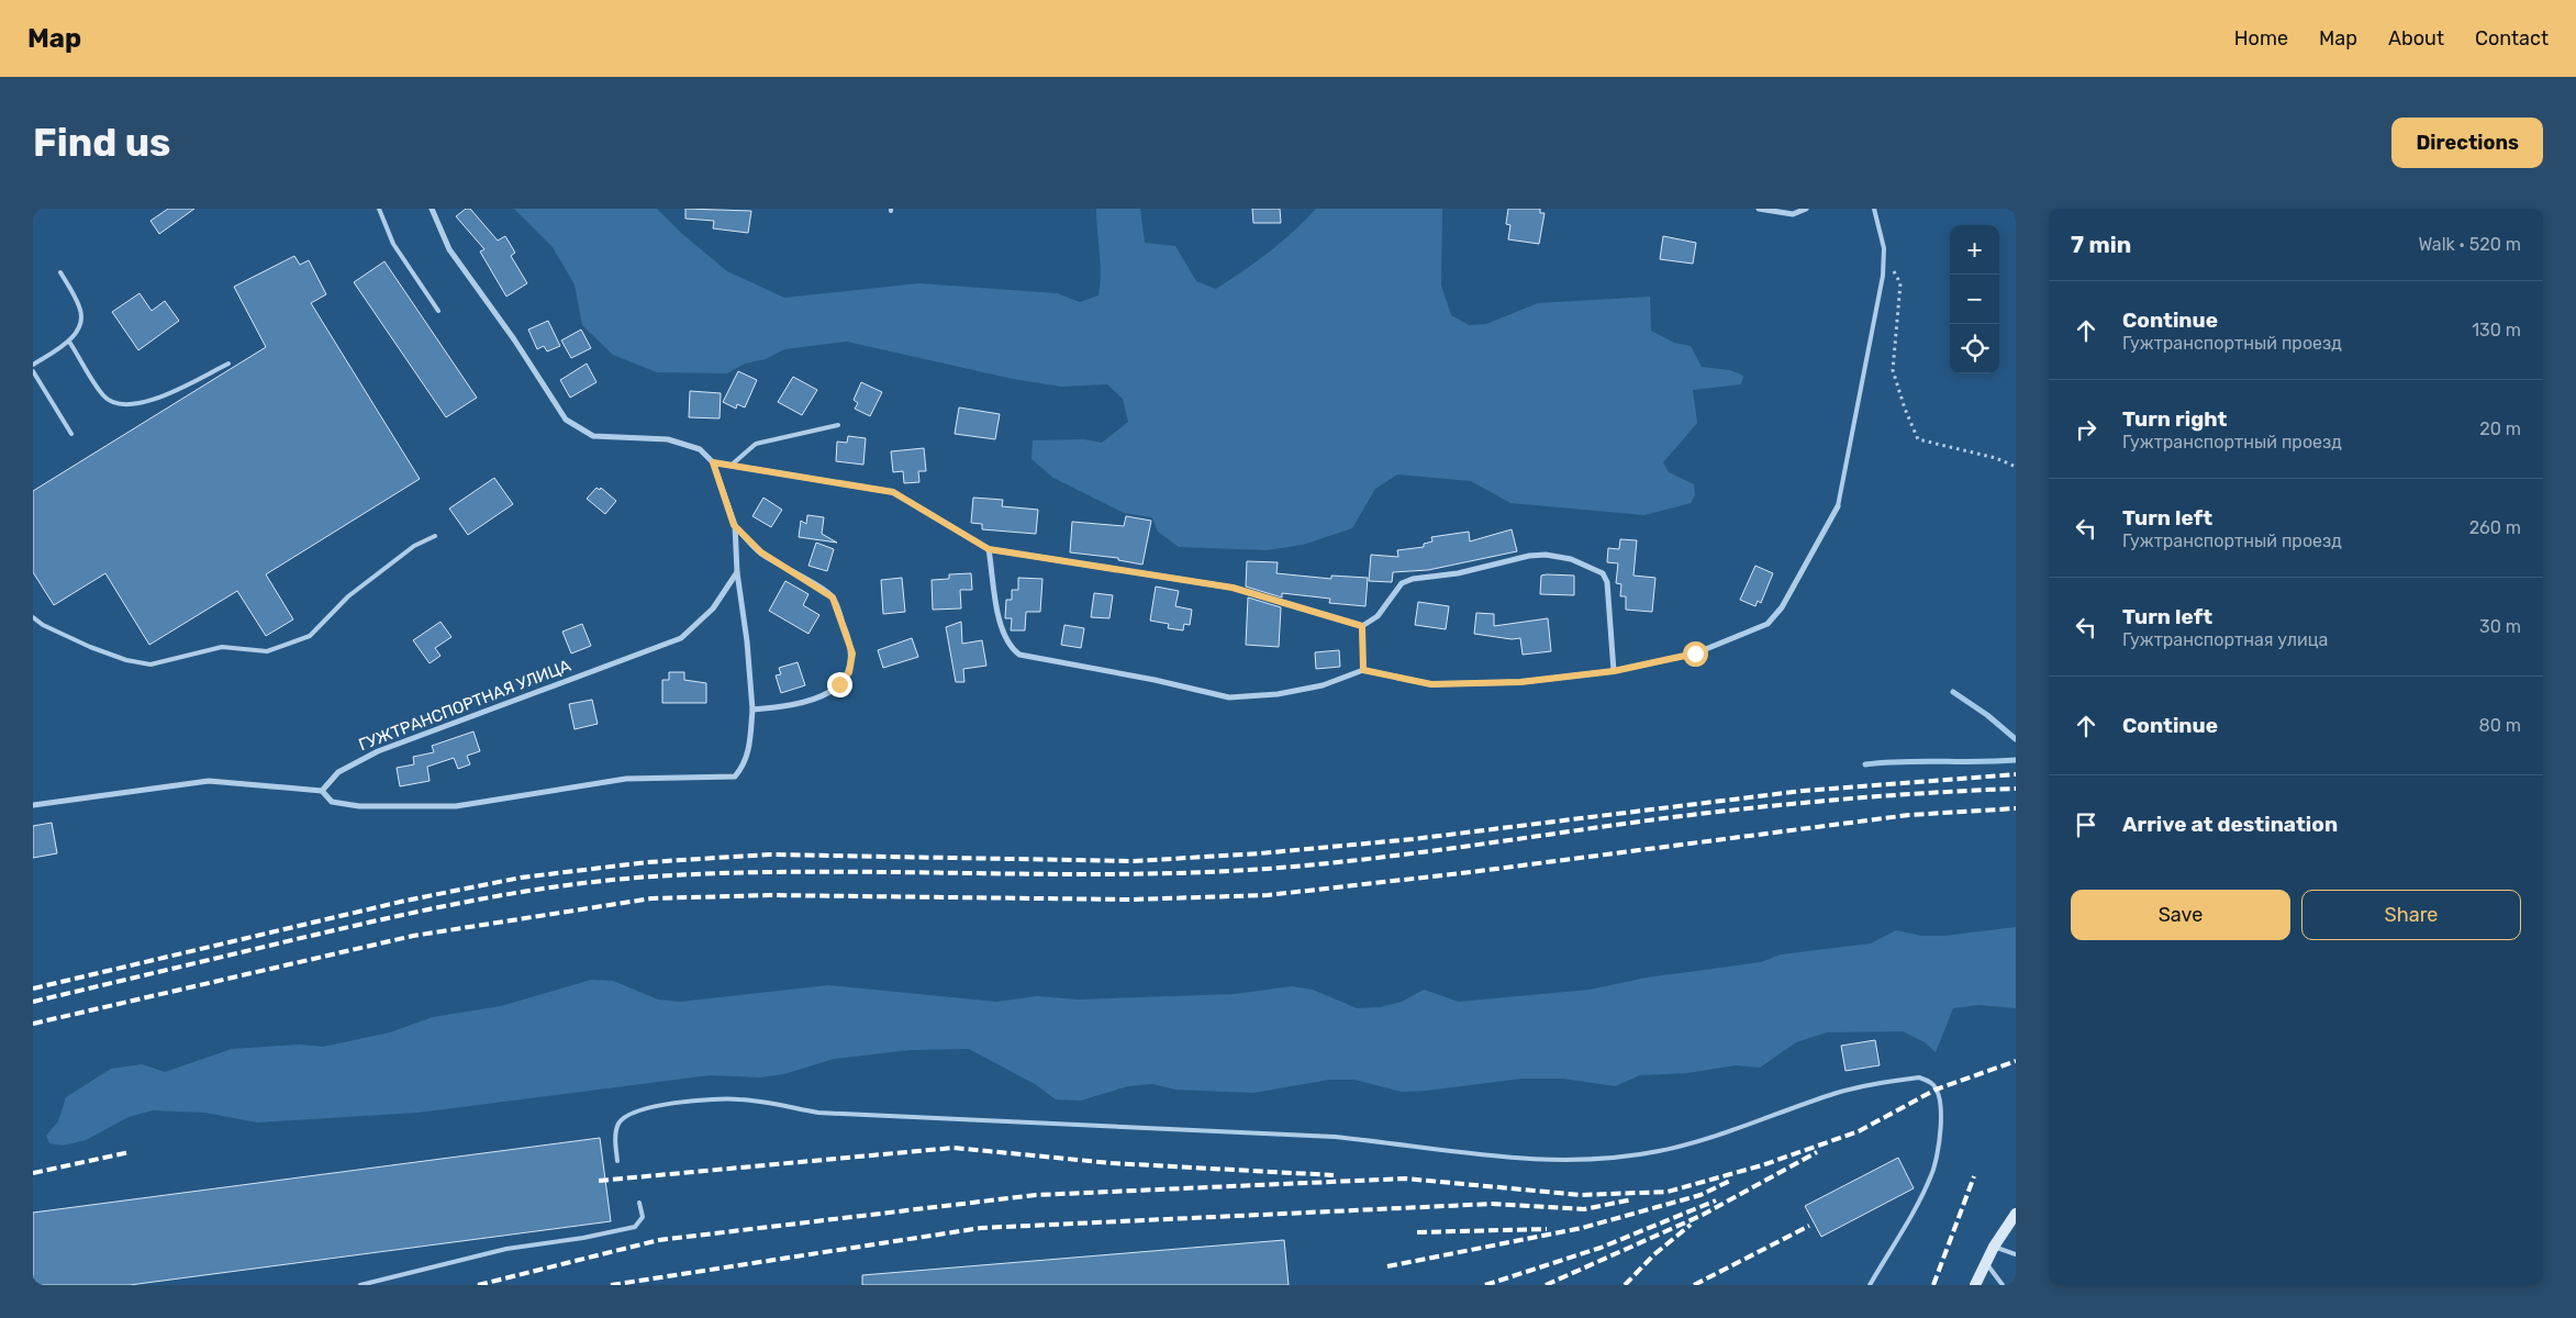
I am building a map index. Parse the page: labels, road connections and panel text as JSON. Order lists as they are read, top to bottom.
{
  "streets": {
    "street": ["ГУЖТРАНСПОРТНАЯ УЛИЦА"]
  },
  "page": {
    "header": "Map",
    "nav": [
      "Home",
      "Map",
      "About",
      "Contact"
    ],
    "buttons": [
      "Directions",
      ["Save", "Share"]
    ],
    "title": "Find us",
    "heading": ["7 min", "Walk · 520 m"],
    "map_buttons": ["+", "−"],
    "list": [
      ["Continue", "Гужтранспортный проезд", "130 m"],
      ["Turn right", "Гужтранспортный проезд", "20 m"],
      ["Turn left", "Гужтранспортный проезд", "260 m"],
      ["Turn left", "Гужтранспортная улица", "30 m"],
      ["Continue", "80 m"],
      "Arrive at destination"
    ]
  }
}
